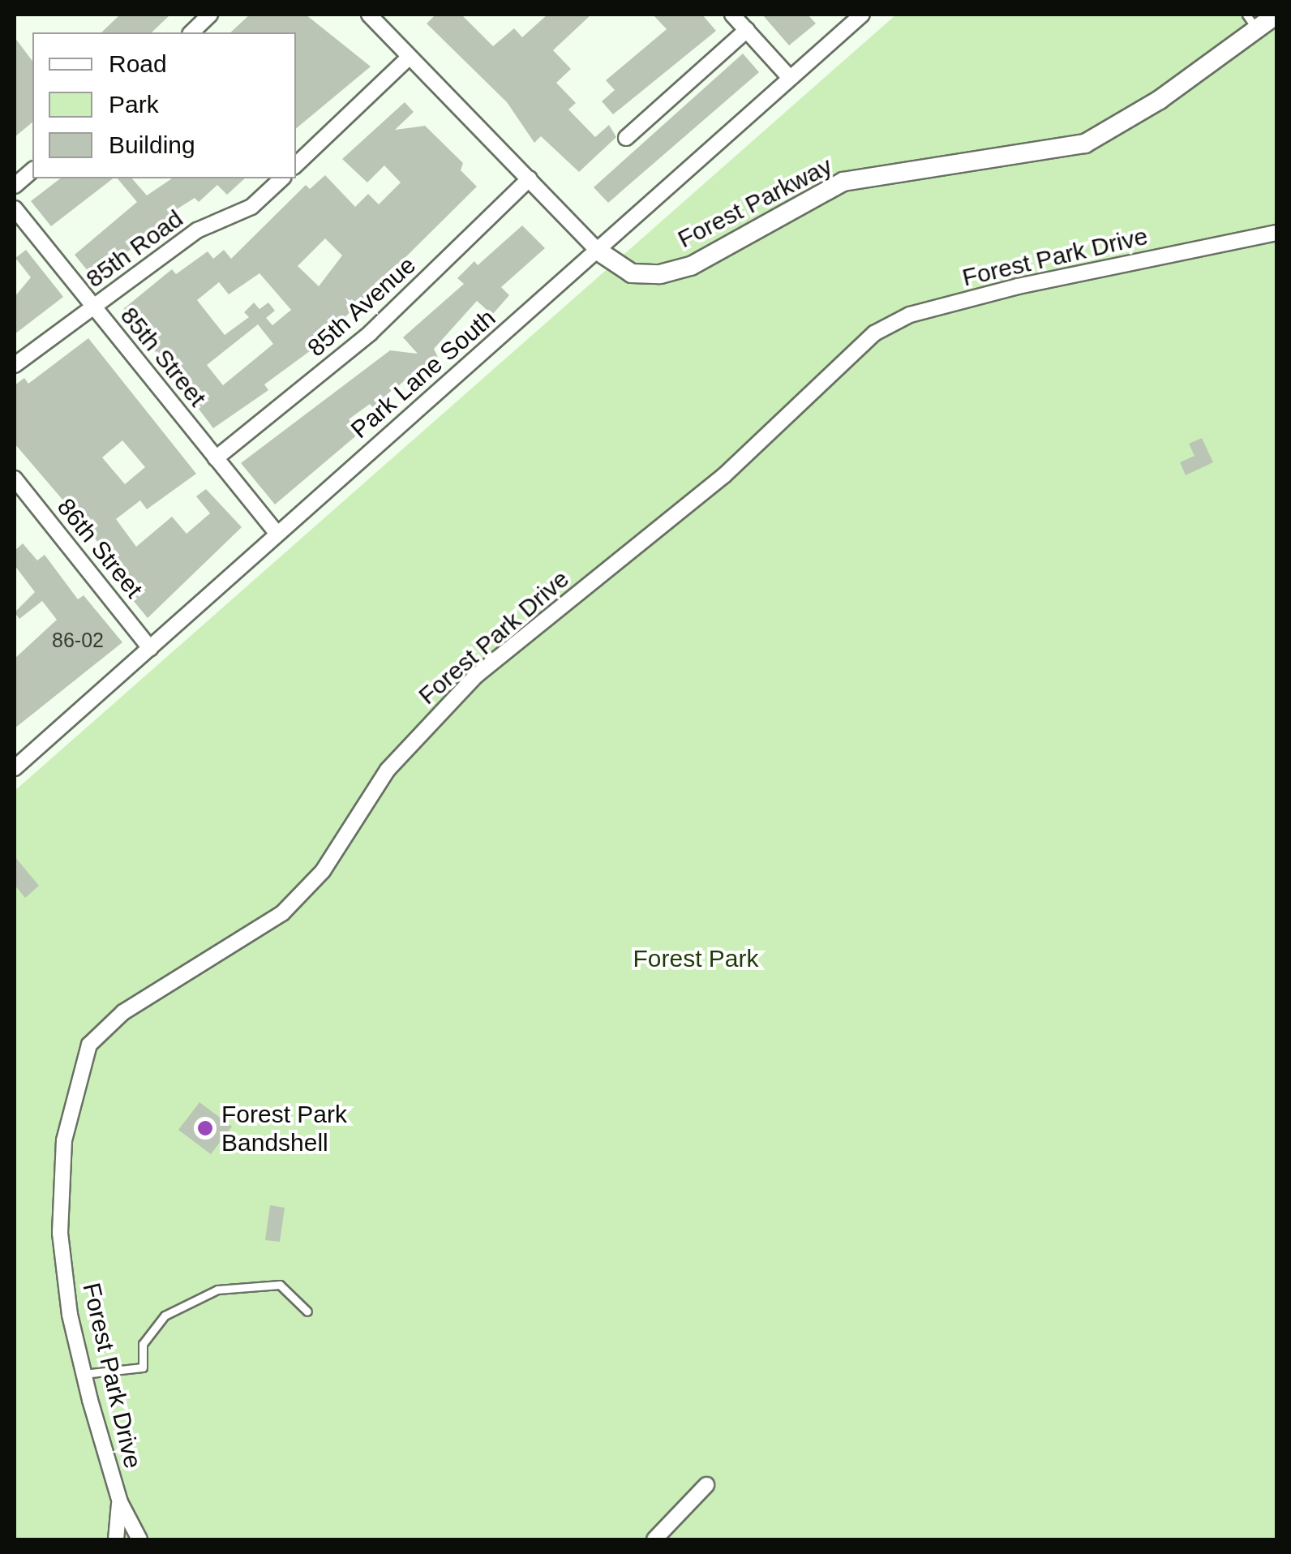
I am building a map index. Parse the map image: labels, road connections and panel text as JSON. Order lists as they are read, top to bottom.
{
  "streets": {
    "street": [
      "Forest Parkway",
      "85th Road",
      "Forest Park Drive",
      "85th Avenue",
      "85th Street",
      "Park Lane South",
      "86th Street"
    ]
  },
  "crossings": [
    ["Forest Parkway", "85th Avenue"],
    ["Forest Parkway", "Park Lane South"],
    ["85th Road", "85th Street"],
    ["85th Avenue", "85th Street"],
    ["85th Street", "Park Lane South"],
    ["Park Lane South", "86th Street"]
  ],
  "parks": ["Forest Park"],
  "places": ["Forest Park Bandshell"],
  "house_numbers": ["86-02"],
  "legend": ["Road", "Park", "Building"]
}
